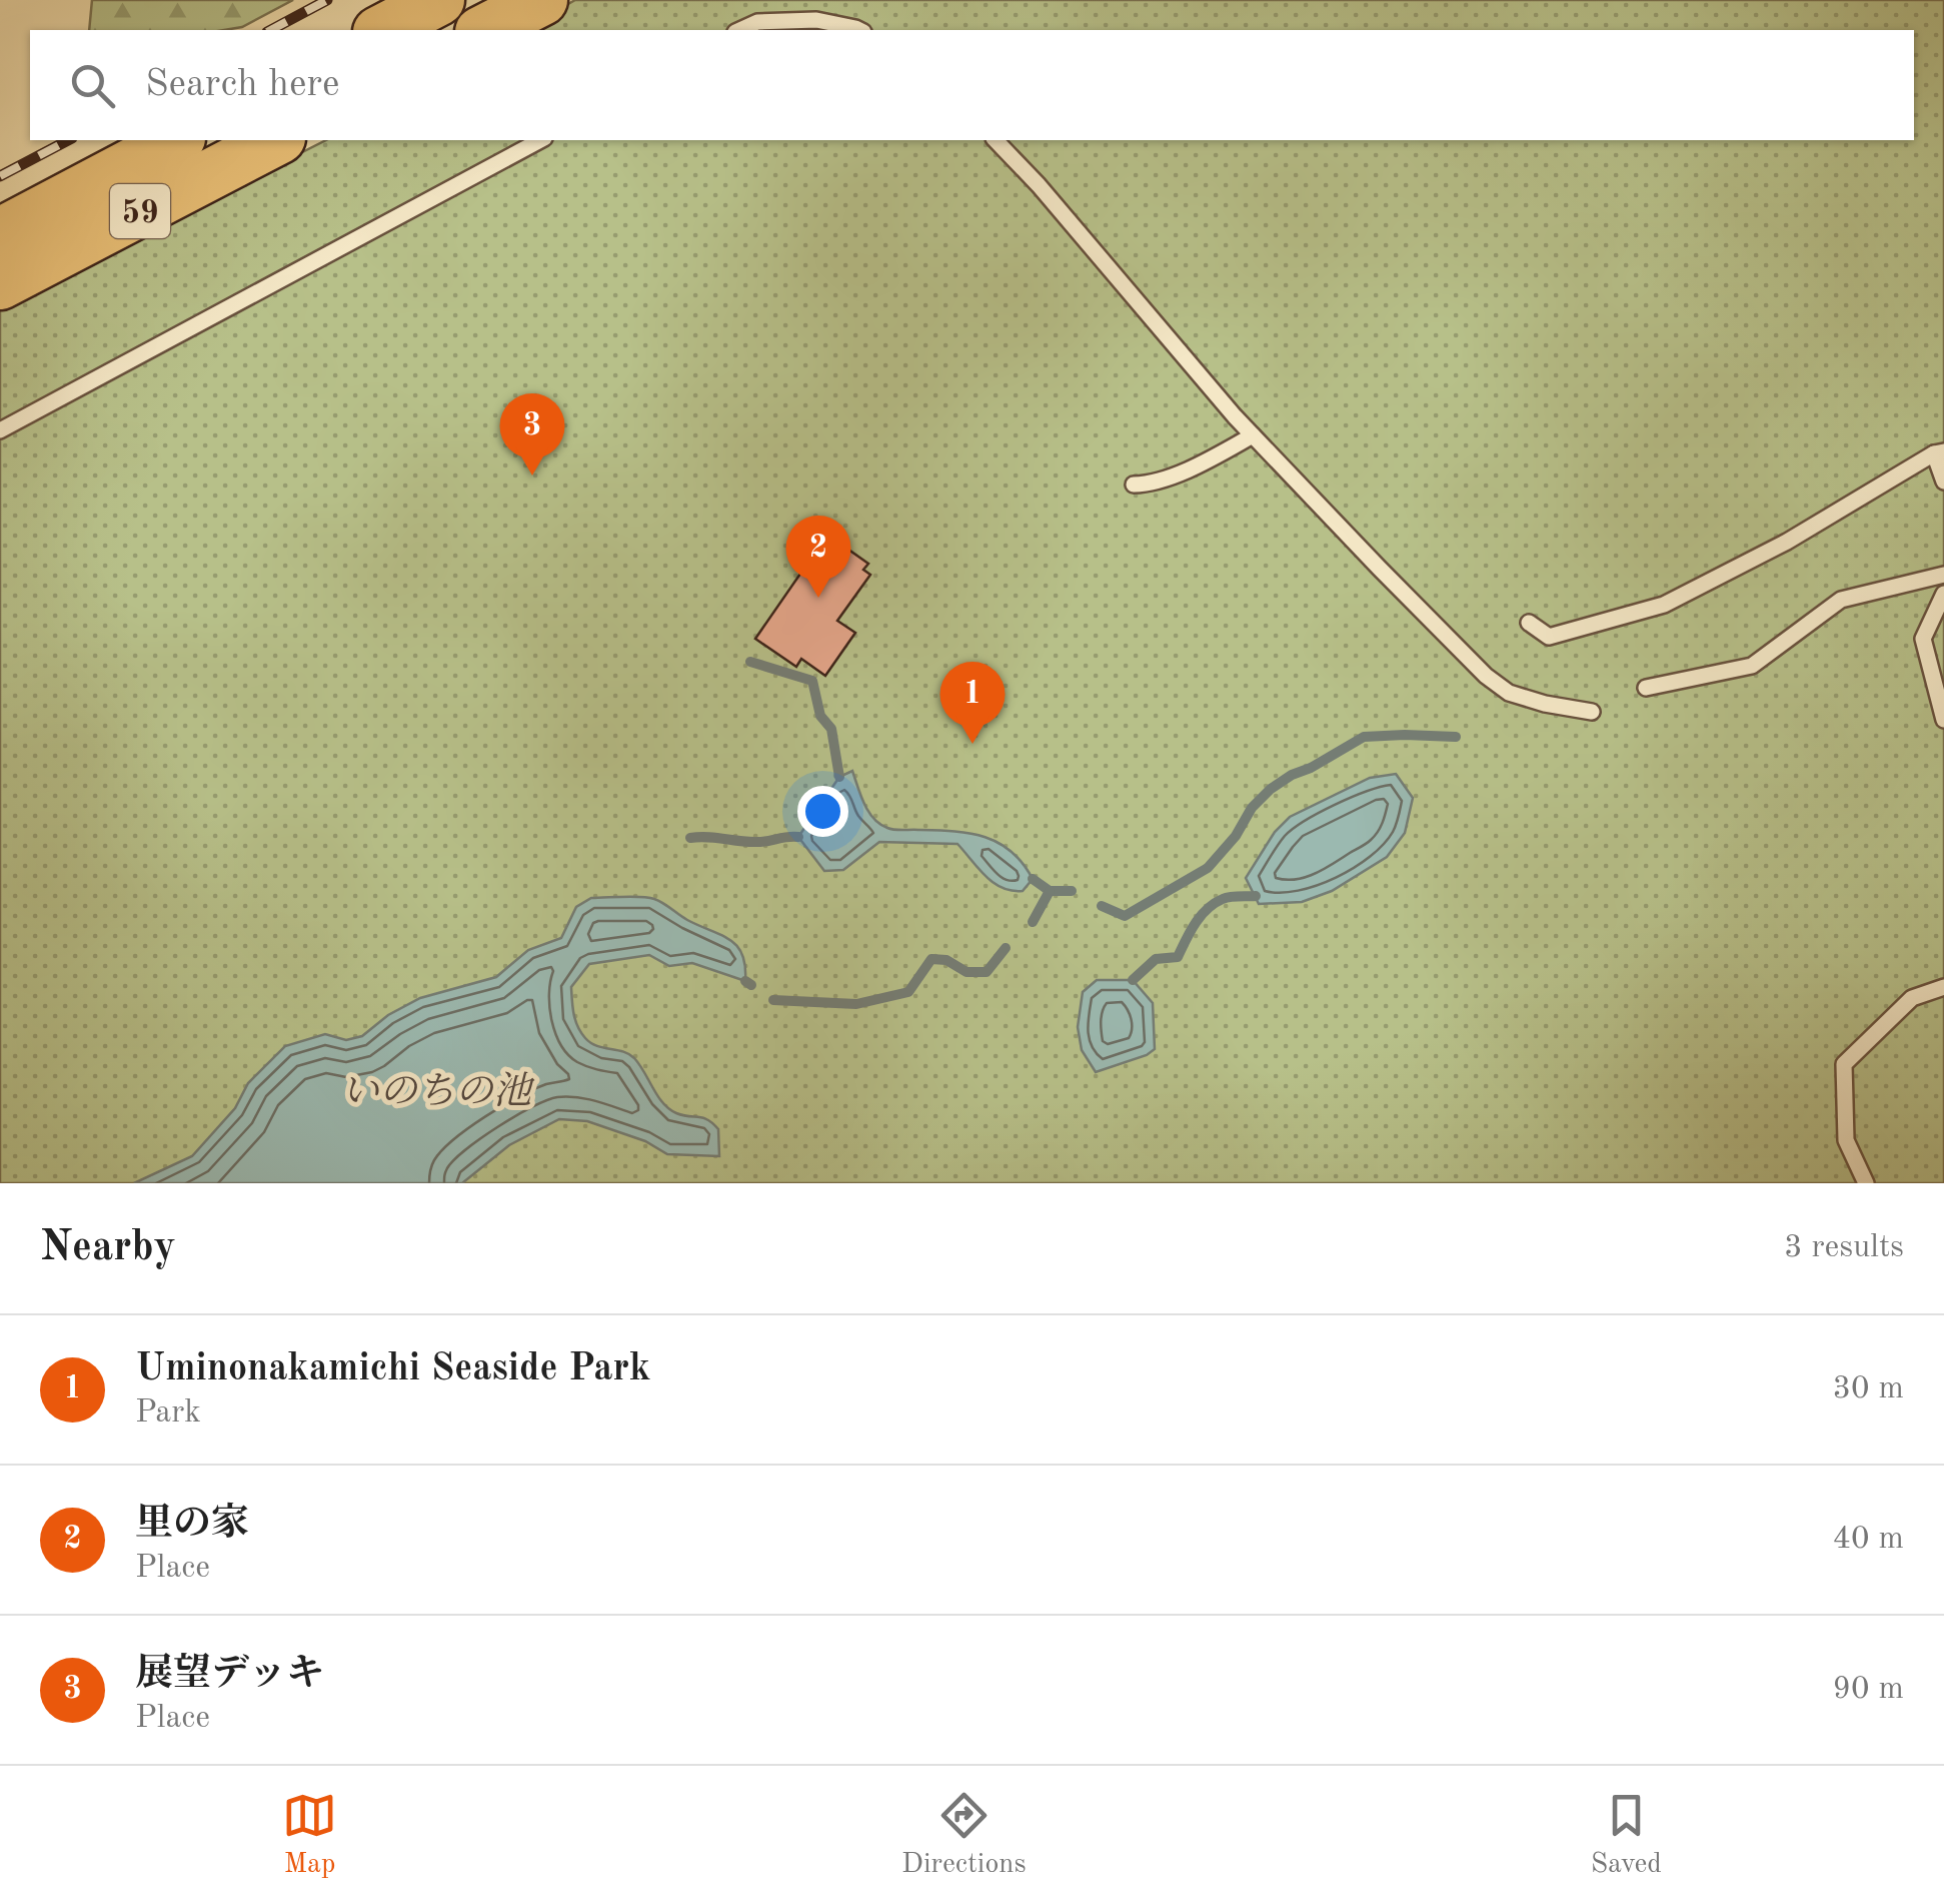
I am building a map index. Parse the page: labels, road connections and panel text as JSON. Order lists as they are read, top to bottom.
{
  "streets": {
    "main road": ["59"]
  },
  "water": ["いのちの池"],
  "page": {
    "search": "Search here",
    "pins": ["3", "2", "1"],
    "heading": ["Nearby", "3 results"],
    "list": [
      {
        "mark": "1",
        "name": "Uminonakamichi Seaside Park",
        "note": "Park",
        "value": "30 m"
      },
      {
        "mark": "2",
        "name": "里の家",
        "note": "Place",
        "value": "40 m"
      },
      {
        "mark": "3",
        "name": "展望デッキ",
        "note": "Place",
        "value": "90 m"
      }
    ],
    "nav": ["Map", "Directions", "Saved"]
  }
}
